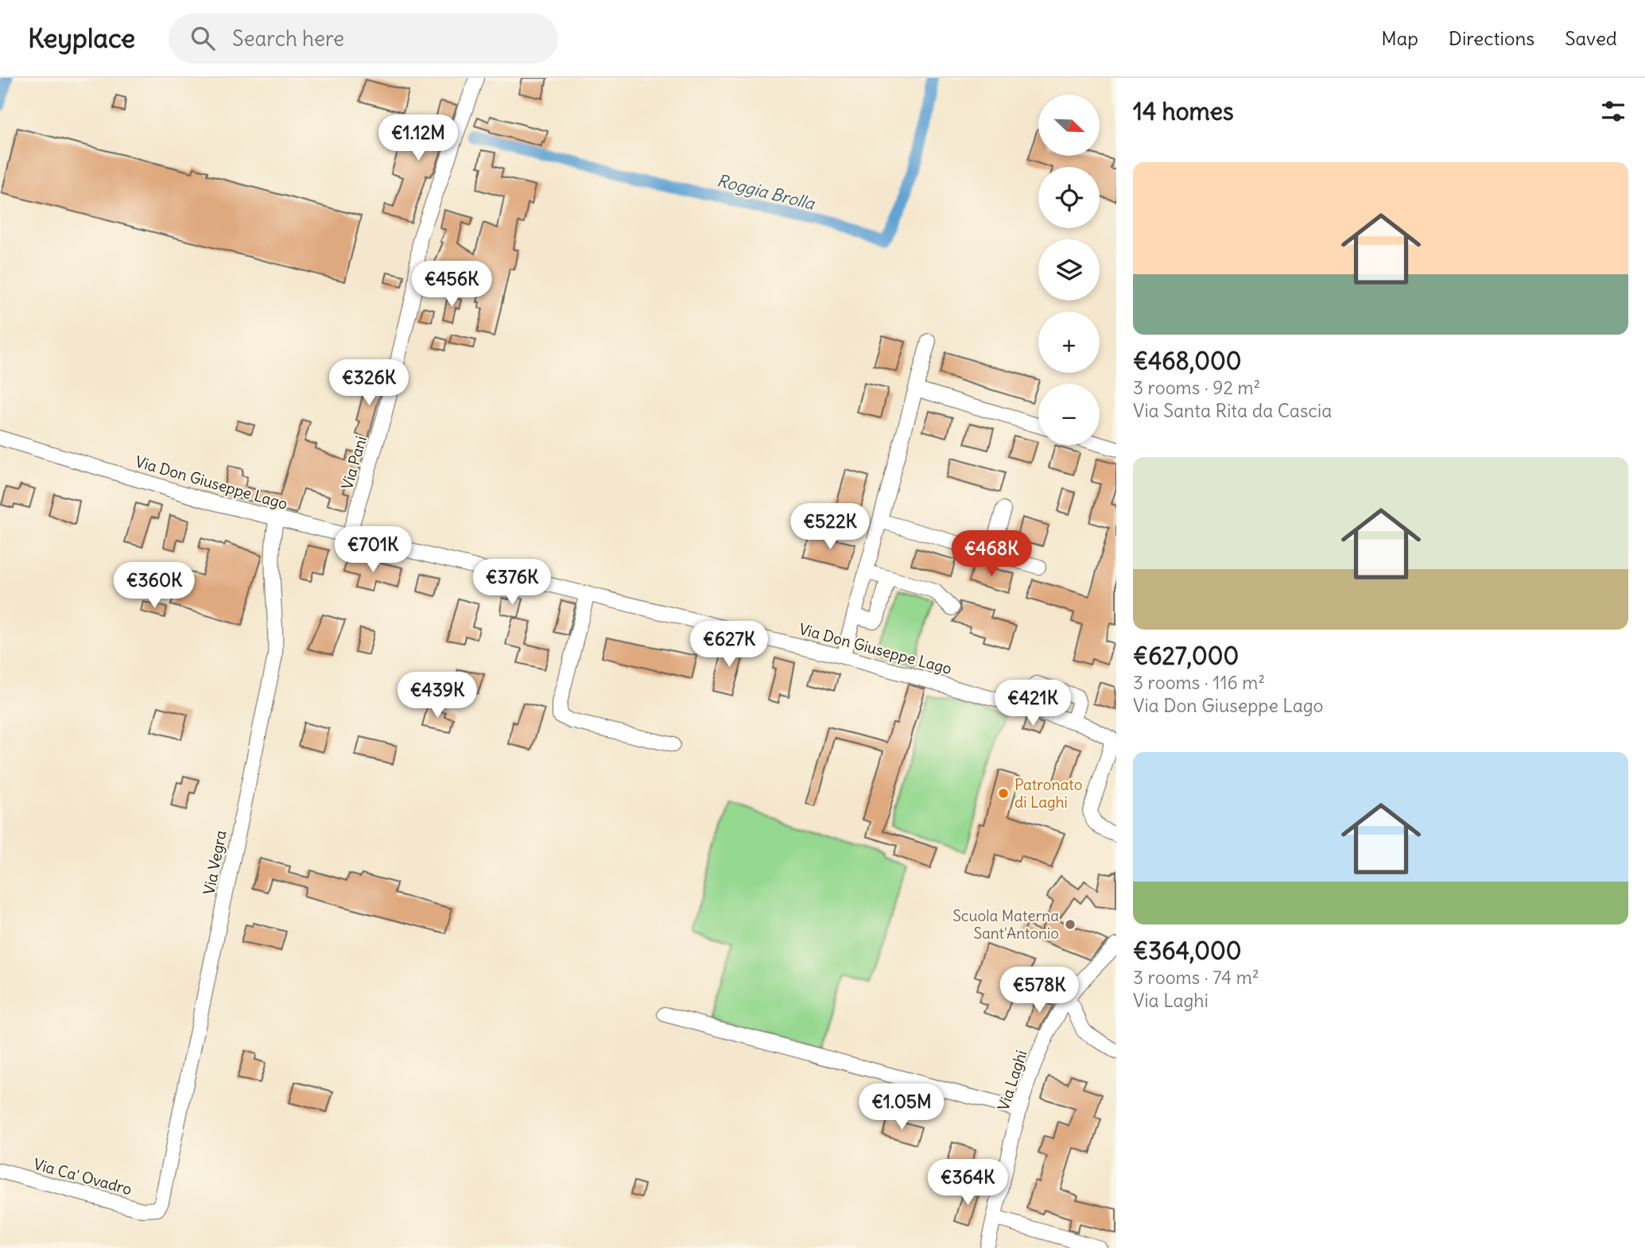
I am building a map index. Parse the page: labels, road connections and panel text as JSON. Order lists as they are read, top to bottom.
{
  "streets": {
    "street": [
      "Via Pani",
      "Via Don Giuseppe Lago",
      "Via Vegra",
      "Via Laghi",
      "Via Ca' Ovadro"
    ]
  },
  "crossings": [
    ["Via Pani", "Via Don Giuseppe Lago"],
    ["Via Don Giuseppe Lago", "Via Vegra"],
    ["Via Vegra", "Via Ca' Ovadro"]
  ],
  "water": ["Roggia Brolla"],
  "places": ["Patronato di Laghi", "Scuola Materna Sant'Antonio"],
  "north": "bottom right",
  "page": {
    "header": "Keyplace",
    "search": "Search here",
    "nav": ["Map", "Directions", "Saved"],
    "heading": "14 homes",
    "map_buttons": ["+", "−"],
    "price": [
      "€1.12M",
      "€456K",
      "€326K",
      "€522K",
      "€701K",
      "€468K",
      "€376K",
      "€360K",
      "€627K",
      "€439K",
      "€421K",
      "€578K",
      "€1.05M",
      "€364K"
    ],
    "list": [
      {
        "name": "€468,000",
        "note": "3 rooms · 92 m² · Via Santa Rita da Cascia"
      },
      {
        "name": "€627,000",
        "note": "3 rooms · 116 m² · Via Don Giuseppe Lago"
      },
      {
        "name": "€364,000",
        "note": "3 rooms · 74 m² · Via Laghi"
      }
    ]
  }
}
